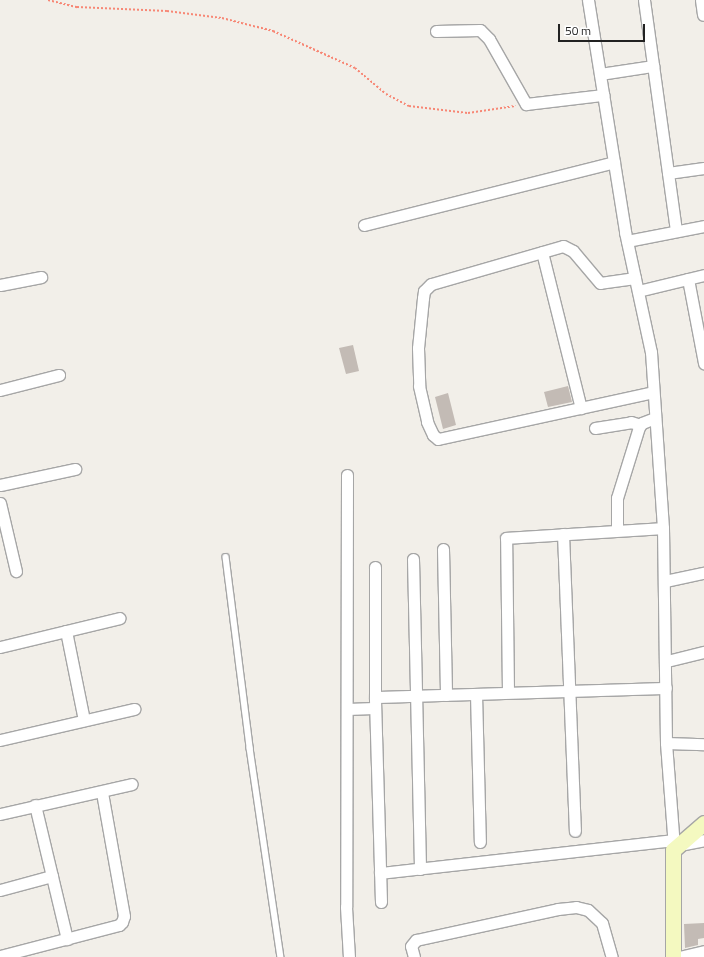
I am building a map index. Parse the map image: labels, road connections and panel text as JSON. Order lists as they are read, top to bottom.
{
  "scale_bar": "50 m"
}
